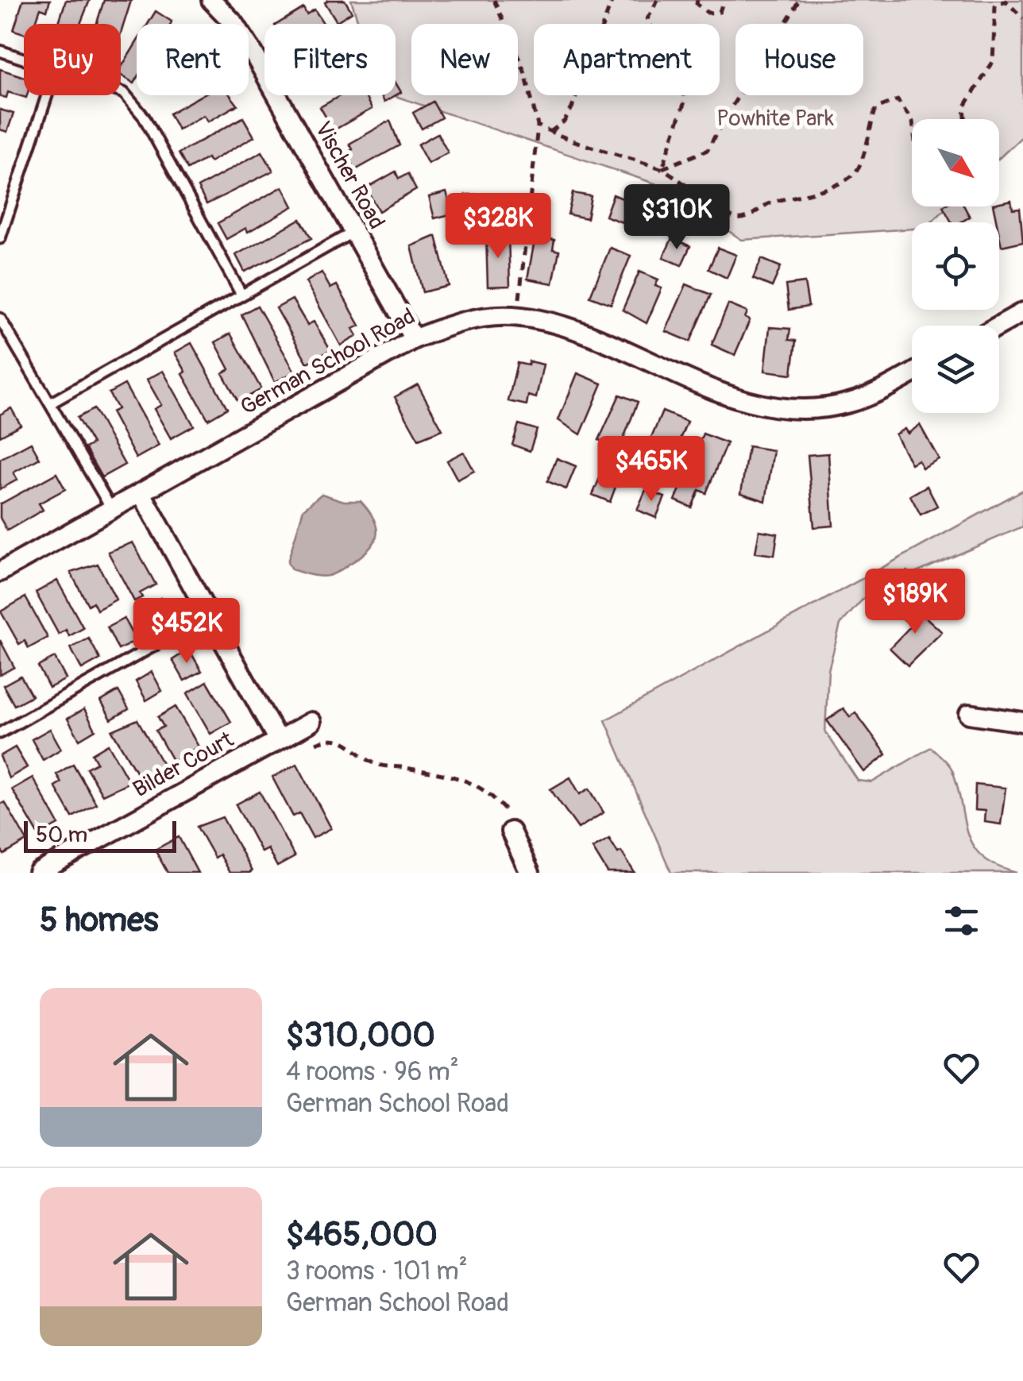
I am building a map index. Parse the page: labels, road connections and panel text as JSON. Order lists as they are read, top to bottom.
{
  "streets": {
    "street": ["Vischer Road", "German School Road", "Bilder Court"]
  },
  "crossings": [
    ["Vischer Road", "German School Road"]
  ],
  "parks": ["Powhite Park"],
  "scale_bar": "50 m",
  "north": "bottom right",
  "page": {
    "chip": [
      "Buy",
      "Rent",
      "Filters",
      "New",
      "Apartment",
      "House"
    ],
    "price": [
      "$310K",
      "$328K",
      "$465K",
      "$189K",
      "$452K"
    ],
    "scale": "50 m",
    "heading": "5 homes",
    "list": [
      {
        "name": "$310,000",
        "note": "4 rooms · 96 m² · German School Road"
      },
      {
        "name": "$465,000",
        "note": "3 rooms · 101 m² · German School Road"
      }
    ]
  }
}
